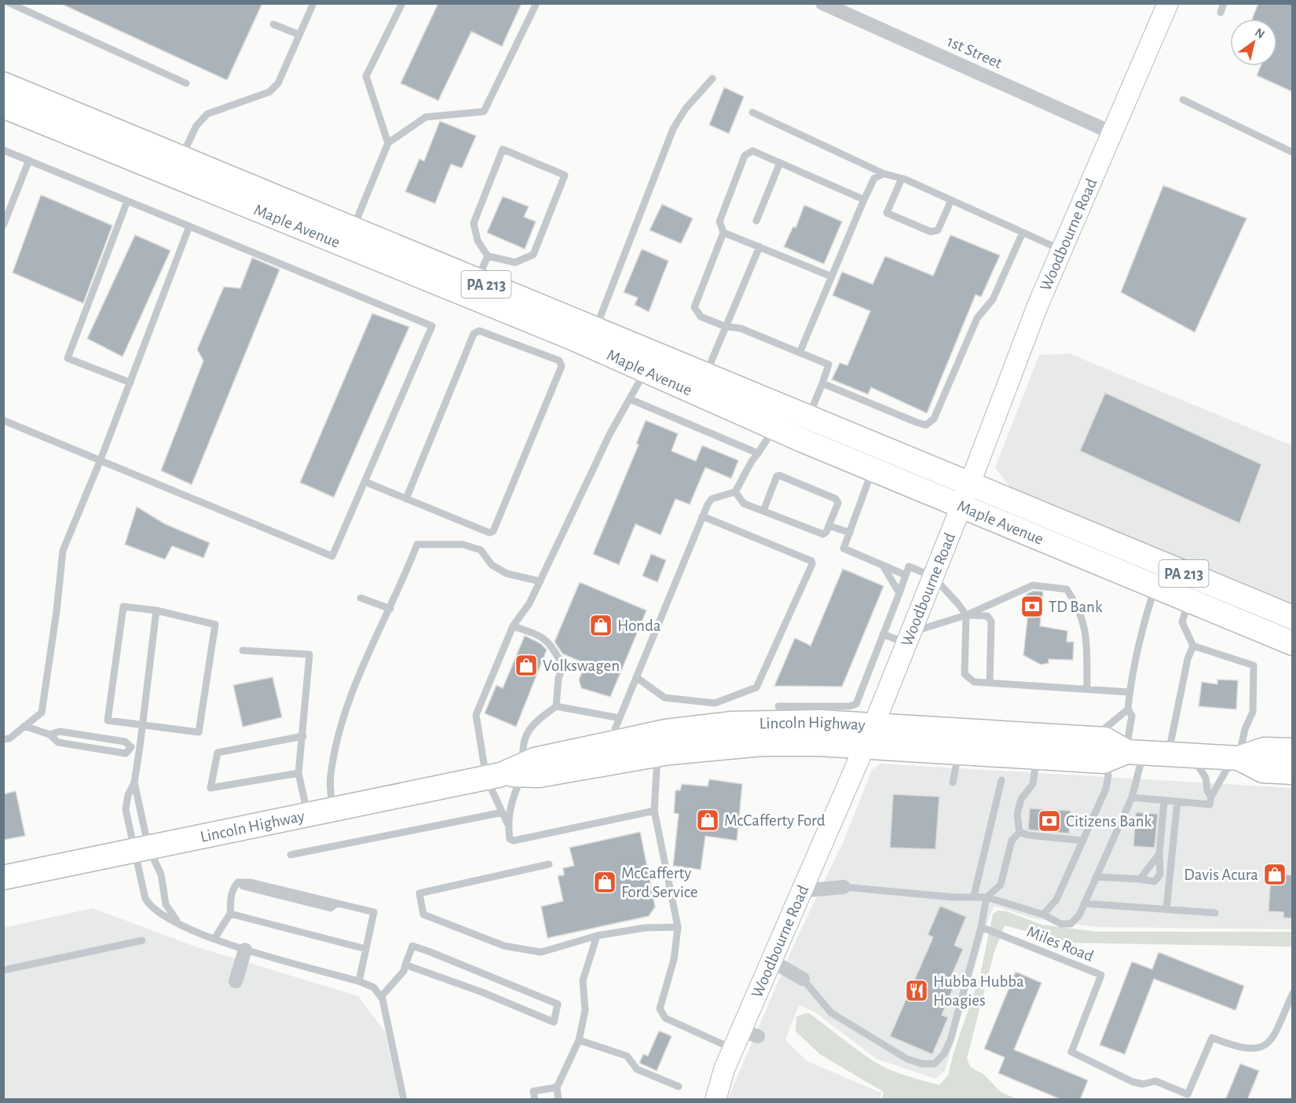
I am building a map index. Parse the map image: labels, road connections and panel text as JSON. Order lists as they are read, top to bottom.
{
  "streets": {
    "main road": [
      "Maple Avenue",
      "Woodbourne Road",
      "PA 213",
      "Lincoln Highway"
    ],
    "street": ["1st Street"],
    "lane": ["Miles Road"]
  },
  "crossings": [
    ["1st Street", "Woodbourne Road"],
    ["Maple Avenue", "Woodbourne Road"],
    ["Woodbourne Road", "Lincoln Highway"]
  ],
  "places": {
    "bank": ["TD Bank", "Citizens Bank"],
    "shop": [
      "Honda",
      "Volkswagen",
      "McCafferty Ford",
      "Davis Acura",
      "McCafferty Ford Service"
    ],
    "restaurant": ["Hubba Hubba Hoagies"]
  },
  "north": "top right"
}
